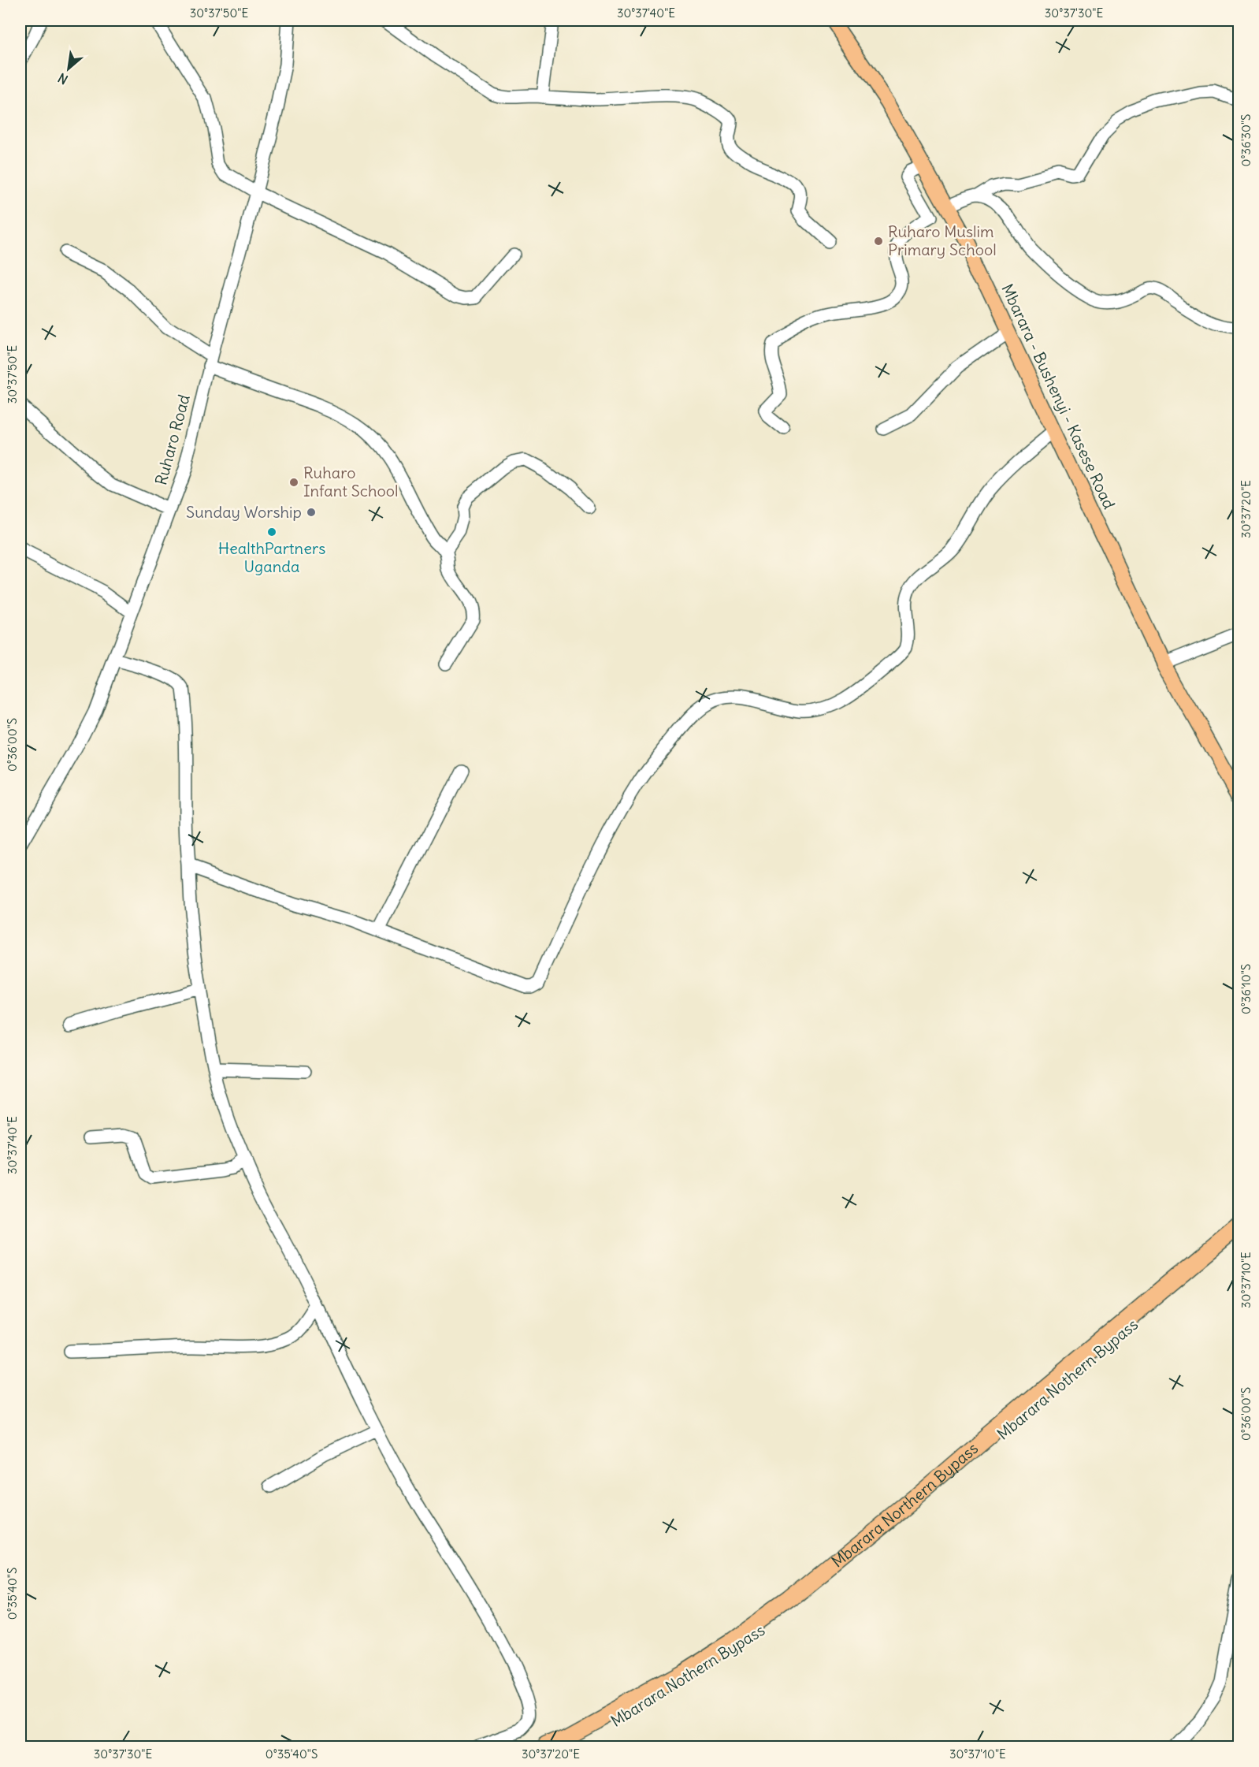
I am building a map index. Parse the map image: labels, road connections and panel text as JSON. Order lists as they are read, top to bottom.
{
  "streets": {
    "highway": ["Mbarara Nothern Bypass", "Mbarara Northern Bypass"],
    "main road": ["Mbarara - Bushenyi - Kasese Road"],
    "street": ["Ruharo Road"]
  },
  "places": [
    "Ruharo Muslim Primary School",
    "Ruharo Infant School",
    "Sunday Worship",
    "HealthPartners Uganda"
  ],
  "north": "bottom left",
  "coordinates": [
    "30°37'50\"E",
    "30°37'40\"E",
    "30°37'30\"E",
    "0°36'30\"S",
    "30°37'20\"E",
    "0°36'00\"S",
    "0°36'10\"S",
    "30°37'10\"E",
    "0°35'40\"S"
  ]
}
